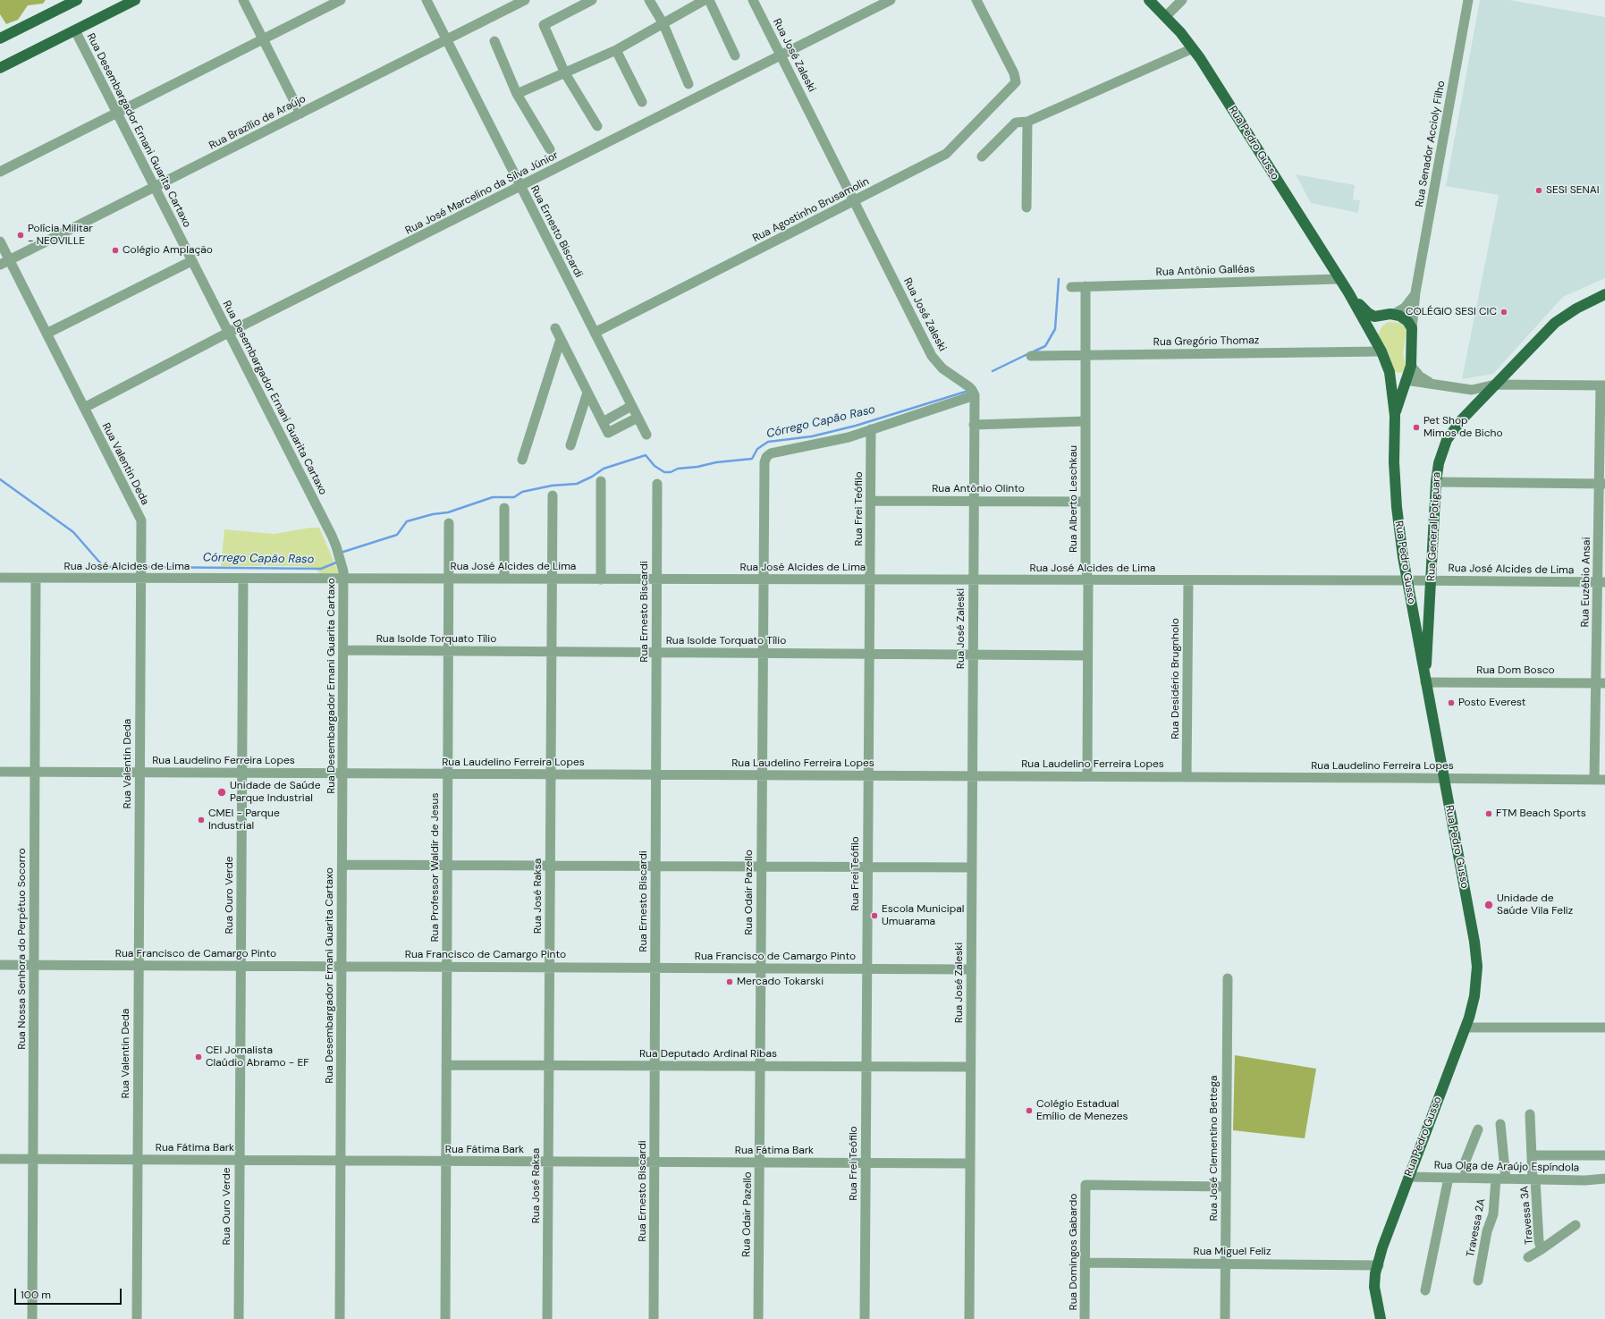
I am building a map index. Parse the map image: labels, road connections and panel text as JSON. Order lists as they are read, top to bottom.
{
  "streets": {
    "main road": ["Rua Pedro Gusso", "Rua General Potiguara"],
    "street": [
      "Rua José Zaleski",
      "Rua Brazílio de Araújo",
      "Rua Desembargador Ernani Guarita Cartaxo",
      "Rua Senador Accioly Filho",
      "Rua José Marcelino da Silva Júnior",
      "Rua Agostinho Brusamolin",
      "Rua Ernesto Biscardi",
      "Rua Antônio Galléas",
      "Rua Gregório Thomaz",
      "Rua Valentin Deda",
      "Rua Antônio Olinto",
      "Rua Alberto Leschkau",
      "Rua Frei Teófilo",
      "Rua José Alcides de Lima",
      "Rua Euzébio Ansai",
      "Rua Isolde Torquato Tílio",
      "Rua Dom Bosco",
      "Rua Desidério Brugnholo",
      "Rua Laudelino Ferreira Lopes",
      "Rua Professor Waldir de Jesus",
      "Rua Odair Pazello",
      "Rua Ouro Verde",
      "Rua José Raksa",
      "Rua Nossa Senhora do Perpétuo Socorro",
      "Rua Francisco de Camargo Pinto",
      "Rua Deputado Ardinal Ribas",
      "Rua Fátima Bark",
      "Rua José Clementino Bettega",
      "Rua Olga de Araújo Espíndola",
      "Travessa 3A",
      "Travessa 2A",
      "Rua Domingos Gabardo",
      "Rua Miguel Feliz"
    ]
  },
  "crossings": [
    ["Rua José Zaleski", "Rua José Marcelino da Silva Júnior"],
    ["Rua José Zaleski", "Rua Agostinho Brusamolin"],
    ["Rua José Zaleski", "Rua Antônio Olinto"],
    ["Rua José Zaleski", "Rua José Alcides de Lima"],
    ["Rua José Zaleski", "Rua Isolde Torquato Tílio"],
    ["Rua José Zaleski", "Rua Laudelino Ferreira Lopes"],
    ["Rua José Zaleski", "Rua Francisco de Camargo Pinto"],
    ["Rua José Zaleski", "Rua Deputado Ardinal Ribas"],
    ["Rua José Zaleski", "Rua Fátima Bark"],
    ["Rua Brazílio de Araújo", "Rua Desembargador Ernani Guarita Cartaxo"],
    ["Rua Brazílio de Araújo", "Rua Ernesto Biscardi"],
    ["Rua Brazílio de Araújo", "Rua Valentin Deda"],
    ["Rua Desembargador Ernani Guarita Cartaxo", "Rua José Marcelino da Silva Júnior"],
    ["Rua Desembargador Ernani Guarita Cartaxo", "Rua José Alcides de Lima"],
    ["Rua Desembargador Ernani Guarita Cartaxo", "Rua Isolde Torquato Tílio"],
    ["Rua Desembargador Ernani Guarita Cartaxo", "Rua Laudelino Ferreira Lopes"],
    ["Rua Desembargador Ernani Guarita Cartaxo", "Rua Francisco de Camargo Pinto"],
    ["Rua Desembargador Ernani Guarita Cartaxo", "Rua Fátima Bark"],
    ["Rua Pedro Gusso", "Rua Senador Accioly Filho"],
    ["Rua Pedro Gusso", "Rua Antônio Galléas"],
    ["Rua Pedro Gusso", "Rua Gregório Thomaz"],
    ["Rua Pedro Gusso", "Rua General Potiguara"],
    ["Rua Pedro Gusso", "Rua José Alcides de Lima"],
    ["Rua Pedro Gusso", "Rua Dom Bosco"],
    ["Rua Pedro Gusso", "Rua Laudelino Ferreira Lopes"],
    ["Rua Pedro Gusso", "Rua Olga de Araújo Espíndola"],
    ["Rua Pedro Gusso", "Rua Miguel Feliz"],
    ["Rua José Marcelino da Silva Júnior", "Rua Ernesto Biscardi"],
    ["Rua José Marcelino da Silva Júnior", "Rua Valentin Deda"],
    ["Rua Agostinho Brusamolin", "Rua Ernesto Biscardi"],
    ["Rua Ernesto Biscardi", "Rua José Alcides de Lima"],
    ["Rua Ernesto Biscardi", "Rua Isolde Torquato Tílio"],
    ["Rua Ernesto Biscardi", "Rua Laudelino Ferreira Lopes"],
    ["Rua Ernesto Biscardi", "Rua Francisco de Camargo Pinto"],
    ["Rua Ernesto Biscardi", "Rua Deputado Ardinal Ribas"],
    ["Rua Ernesto Biscardi", "Rua Fátima Bark"],
    ["Rua Antônio Galléas", "Rua Alberto Leschkau"],
    ["Rua Gregório Thomaz", "Rua Alberto Leschkau"],
    ["Rua Valentin Deda", "Rua José Alcides de Lima"],
    ["Rua Valentin Deda", "Rua Laudelino Ferreira Lopes"],
    ["Rua Valentin Deda", "Rua Francisco de Camargo Pinto"],
    ["Rua Valentin Deda", "Rua Fátima Bark"],
    ["Rua Antônio Olinto", "Rua Alberto Leschkau"],
    ["Rua Antônio Olinto", "Rua Frei Teófilo"],
    ["Rua Alberto Leschkau", "Rua José Alcides de Lima"],
    ["Rua Alberto Leschkau", "Rua Isolde Torquato Tílio"],
    ["Rua Alberto Leschkau", "Rua Laudelino Ferreira Lopes"],
    ["Rua Frei Teófilo", "Rua José Alcides de Lima"],
    ["Rua Frei Teófilo", "Rua Isolde Torquato Tílio"],
    ["Rua Frei Teófilo", "Rua Laudelino Ferreira Lopes"],
    ["Rua Frei Teófilo", "Rua Odair Pazello"],
    ["Rua Frei Teófilo", "Rua Francisco de Camargo Pinto"],
    ["Rua Frei Teófilo", "Rua Deputado Ardinal Ribas"],
    ["Rua Frei Teófilo", "Rua Fátima Bark"],
    ["Rua General Potiguara", "Rua José Alcides de Lima"],
    ["Rua General Potiguara", "Rua Dom Bosco"],
    ["Rua José Alcides de Lima", "Rua Euzébio Ansai"],
    ["Rua José Alcides de Lima", "Rua Desidério Brugnholo"],
    ["Rua José Alcides de Lima", "Rua Professor Waldir de Jesus"],
    ["Rua José Alcides de Lima", "Rua Odair Pazello"],
    ["Rua José Alcides de Lima", "Rua Ouro Verde"],
    ["Rua José Alcides de Lima", "Rua José Raksa"],
    ["Rua José Alcides de Lima", "Rua Nossa Senhora do Perpétuo Socorro"],
    ["Rua Euzébio Ansai", "Rua Dom Bosco"],
    ["Rua Euzébio Ansai", "Rua Laudelino Ferreira Lopes"],
    ["Rua Isolde Torquato Tílio", "Rua Professor Waldir de Jesus"],
    ["Rua Isolde Torquato Tílio", "Rua Odair Pazello"],
    ["Rua Isolde Torquato Tílio", "Rua José Raksa"],
    ["Rua Desidério Brugnholo", "Rua Laudelino Ferreira Lopes"],
    ["Rua Laudelino Ferreira Lopes", "Rua Professor Waldir de Jesus"],
    ["Rua Laudelino Ferreira Lopes", "Rua Odair Pazello"],
    ["Rua Laudelino Ferreira Lopes", "Rua Ouro Verde"],
    ["Rua Laudelino Ferreira Lopes", "Rua José Raksa"],
    ["Rua Laudelino Ferreira Lopes", "Rua Nossa Senhora do Perpétuo Socorro"],
    ["Rua Professor Waldir de Jesus", "Rua Francisco de Camargo Pinto"],
    ["Rua Professor Waldir de Jesus", "Rua Deputado Ardinal Ribas"],
    ["Rua Professor Waldir de Jesus", "Rua Fátima Bark"],
    ["Rua Odair Pazello", "Rua Francisco de Camargo Pinto"],
    ["Rua Odair Pazello", "Rua Deputado Ardinal Ribas"],
    ["Rua Odair Pazello", "Rua Fátima Bark"],
    ["Rua Ouro Verde", "Rua Francisco de Camargo Pinto"],
    ["Rua Ouro Verde", "Rua Fátima Bark"],
    ["Rua José Raksa", "Rua Francisco de Camargo Pinto"],
    ["Rua José Raksa", "Rua Deputado Ardinal Ribas"],
    ["Rua José Raksa", "Rua Fátima Bark"],
    ["Rua Nossa Senhora do Perpétuo Socorro", "Rua Francisco de Camargo Pinto"],
    ["Rua Nossa Senhora do Perpétuo Socorro", "Rua Fátima Bark"],
    ["Rua José Clementino Bettega", "Rua Domingos Gabardo"],
    ["Rua José Clementino Bettega", "Rua Miguel Feliz"],
    ["Rua Olga de Araújo Espíndola", "Travessa 3A"],
    ["Rua Olga de Araújo Espíndola", "Travessa 2A"],
    ["Rua Domingos Gabardo", "Rua Miguel Feliz"]
  ],
  "water": ["Córrego Capão Raso"],
  "places": [
    "SESI SENAI",
    "Polícia Militar - NEOVILLE",
    "Colégio Amplação",
    "COLÉGIO SESI CIC",
    "Pet Shop Mimos de Bicho",
    "Posto Everest",
    "Unidade de Saúde Parque Industrial",
    "FTM Beach Sports",
    "CMEI - Parque Industrial",
    "Unidade de Saúde Vila Feliz",
    "Escola Municipal Umuarama",
    "Mercado Tokarski",
    "CEI Jornalista Claúdio Abramo - EF",
    "Colégio Estadual Emílio de Menezes"
  ],
  "scale_bar": "100 m"
}
